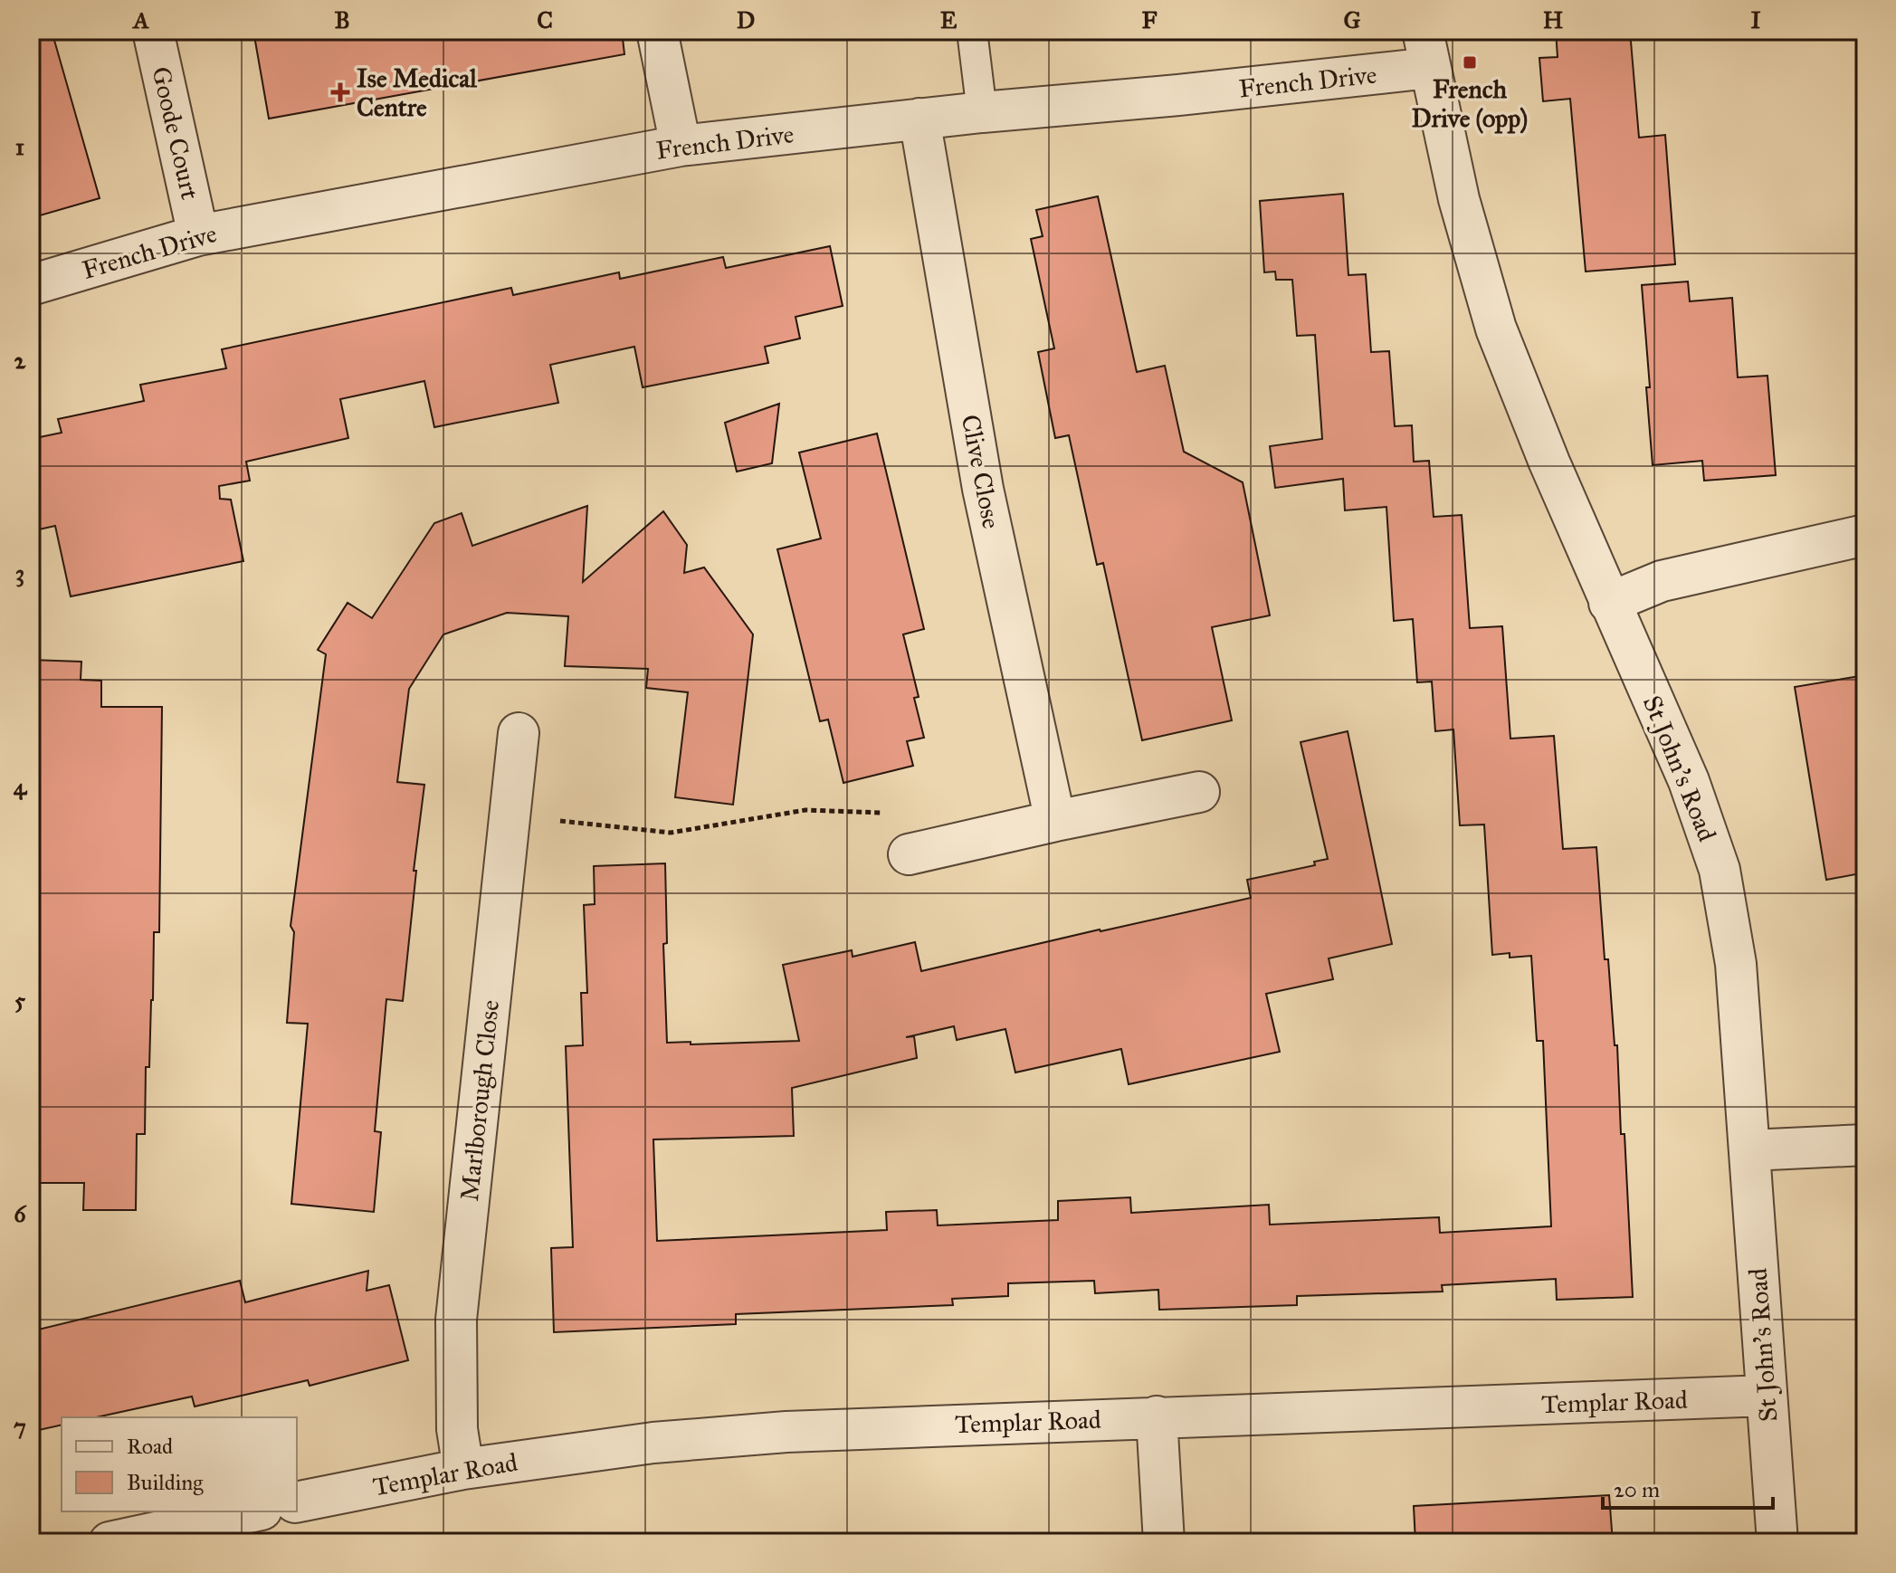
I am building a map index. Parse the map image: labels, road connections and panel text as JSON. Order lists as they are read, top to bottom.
{
  "streets": {
    "street": [
      "French Drive",
      "Goode Court",
      "Clive Close",
      "St John's Road",
      "Marlborough Close",
      "Templar Road"
    ]
  },
  "crossings": [
    ["French Drive", "Goode Court"],
    ["French Drive", "Clive Close"],
    ["French Drive", "St John's Road"],
    ["St John's Road", "Templar Road"],
    ["Marlborough Close", "Templar Road"]
  ],
  "places": {
    "transit": ["French Drive (opp)"],
    "health": ["Ise Medical Centre"]
  },
  "legend": ["Road", "Building"],
  "scale_bar": "20 m",
  "grid": {
    "columns": [
      "A",
      "B",
      "C",
      "D",
      "E",
      "F",
      "G",
      "H",
      "I"
    ],
    "rows": [
      "1",
      "2",
      "3",
      "4",
      "5",
      "6",
      "7"
    ]
  }
}
